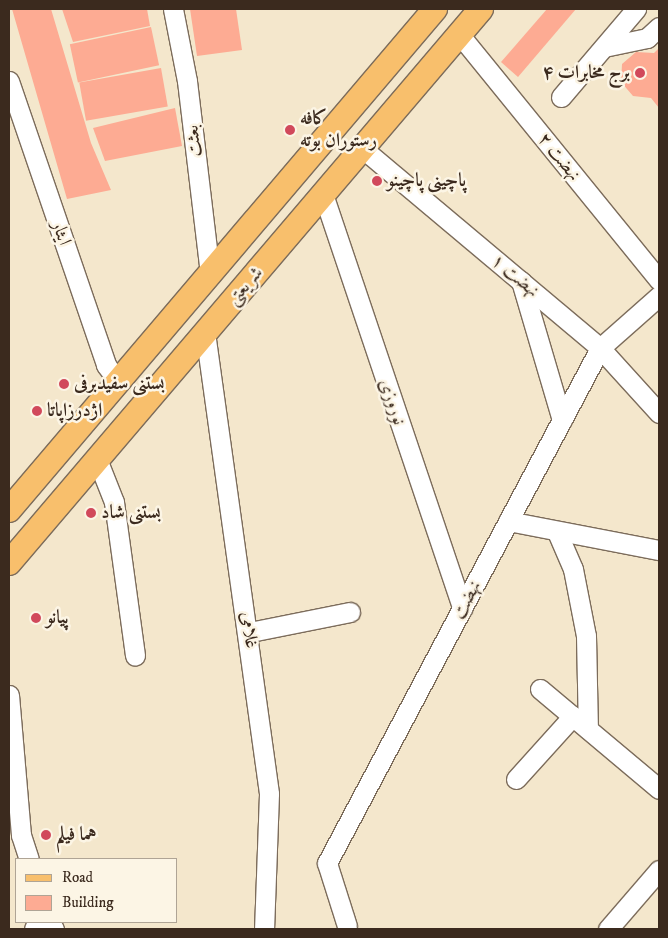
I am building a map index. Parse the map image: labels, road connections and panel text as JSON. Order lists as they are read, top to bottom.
{
  "streets": {
    "main road": ["شریعتی"],
    "street": [
      "بعثت",
      "نهضت ۲",
      "ایثار",
      "نهضت ۱",
      "نوروزی",
      "نهضت",
      "غلامی"
    ]
  },
  "crossings": [
    ["بعثت", "شریعتی"],
    ["نهضت ۲", "شریعتی"],
    ["ایثار", "شریعتی"],
    ["نهضت ۱", "شریعتی"],
    ["نهضت ۱", "نهضت"],
    ["شریعتی", "نوروزی"],
    ["شریعتی", "غلامی"],
    ["نوروزی", "نهضت"]
  ],
  "places": [
    "برج مخابرات ۴",
    "کافه رستوران بوته",
    "پاچینی پاچینو",
    "بستنی سفیدبرفی",
    "اژدرزاپاتا",
    "بستنی شاد",
    "پیانو",
    "هما فیلم"
  ],
  "legend": ["Road", "Building"]
}
